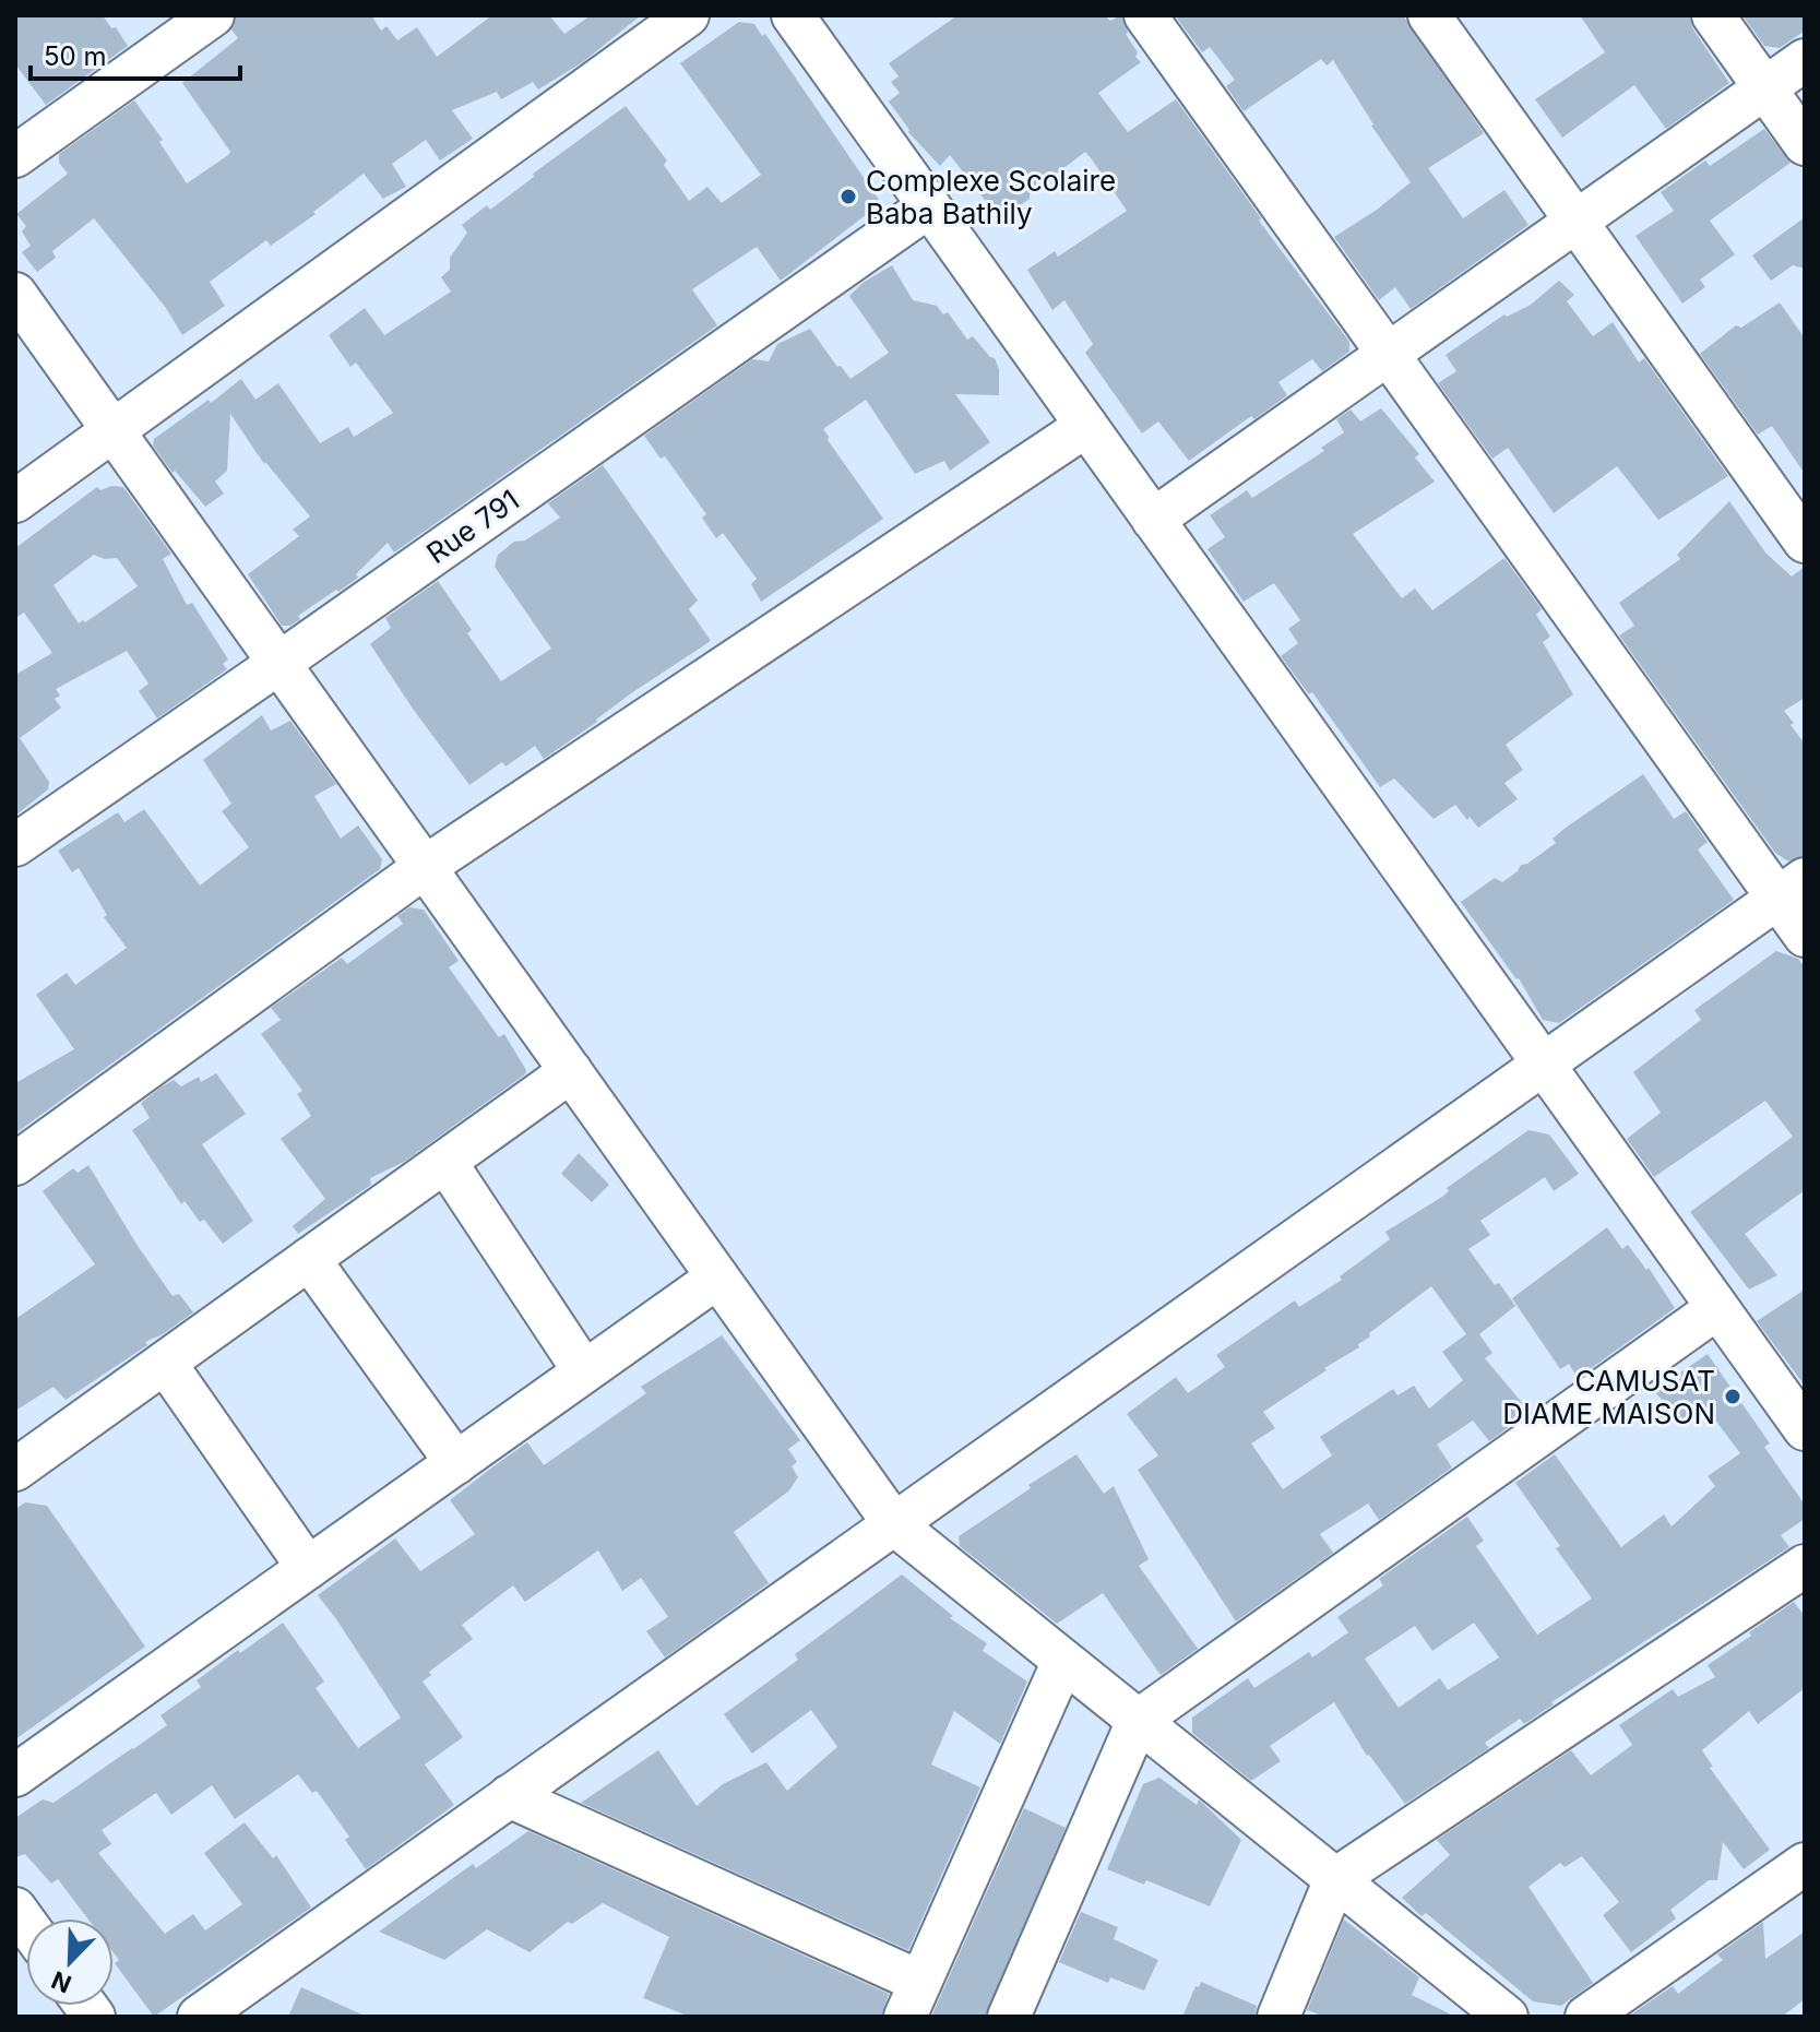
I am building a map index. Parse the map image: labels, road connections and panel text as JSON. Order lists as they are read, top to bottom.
{
  "streets": {
    "street": ["Rue 791"]
  },
  "places": ["Complexe Scolaire Baba Bathily", "CAMUSAT DIAME MAISON"],
  "scale_bar": "50 m",
  "north": "bottom left"
}
